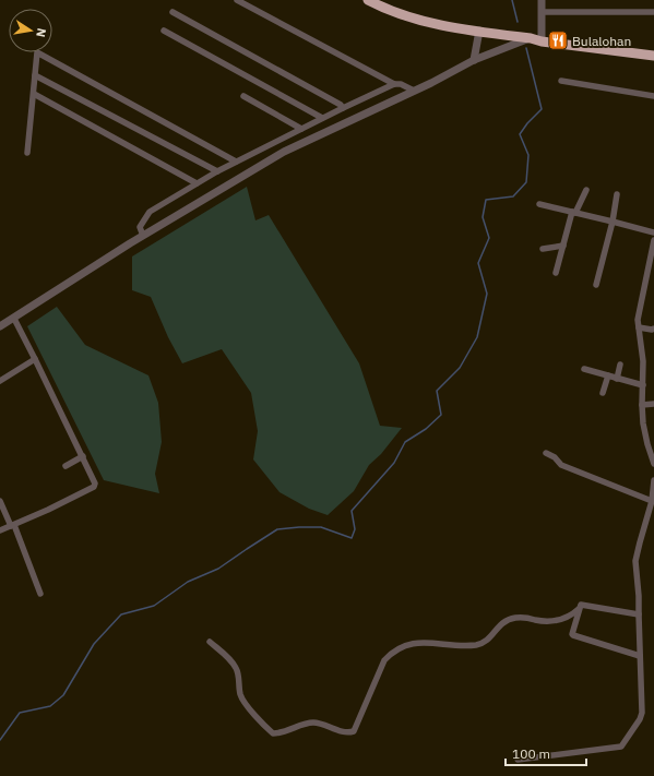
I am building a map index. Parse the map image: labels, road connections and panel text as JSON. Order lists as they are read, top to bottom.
{
  "places": {
    "restaurant": ["Bulalohan"]
  },
  "scale_bar": "100 m",
  "north": "right"
}
